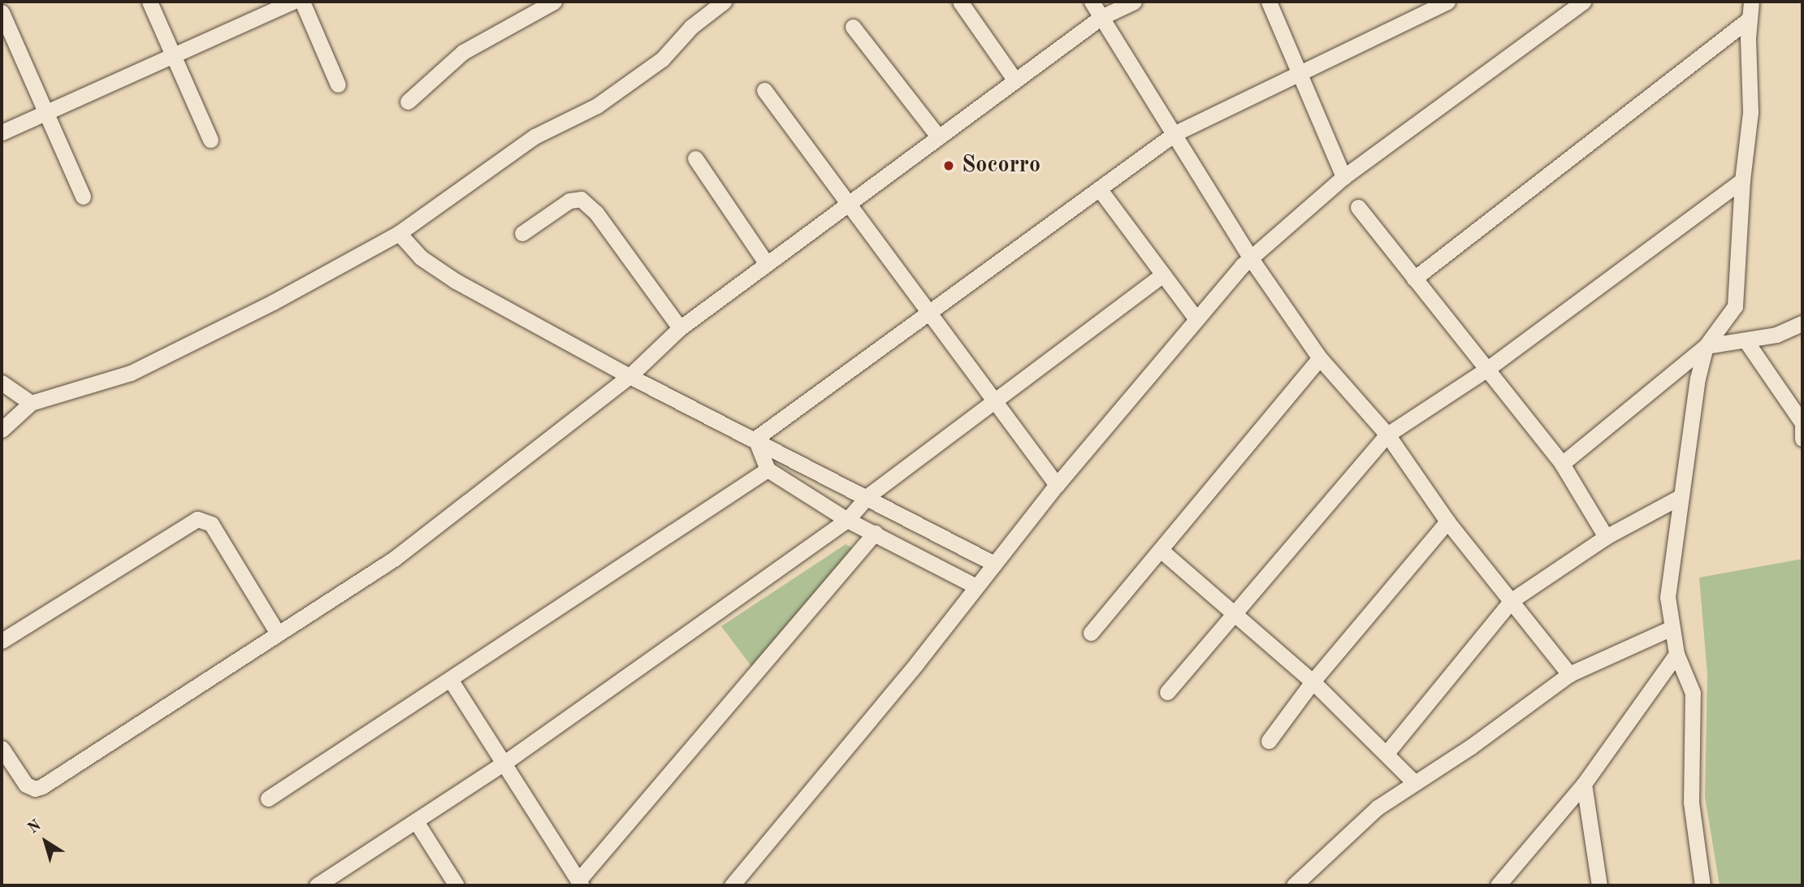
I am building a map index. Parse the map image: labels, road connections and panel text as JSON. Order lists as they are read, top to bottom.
{
  "places": ["Socorro"],
  "north": "top left"
}
